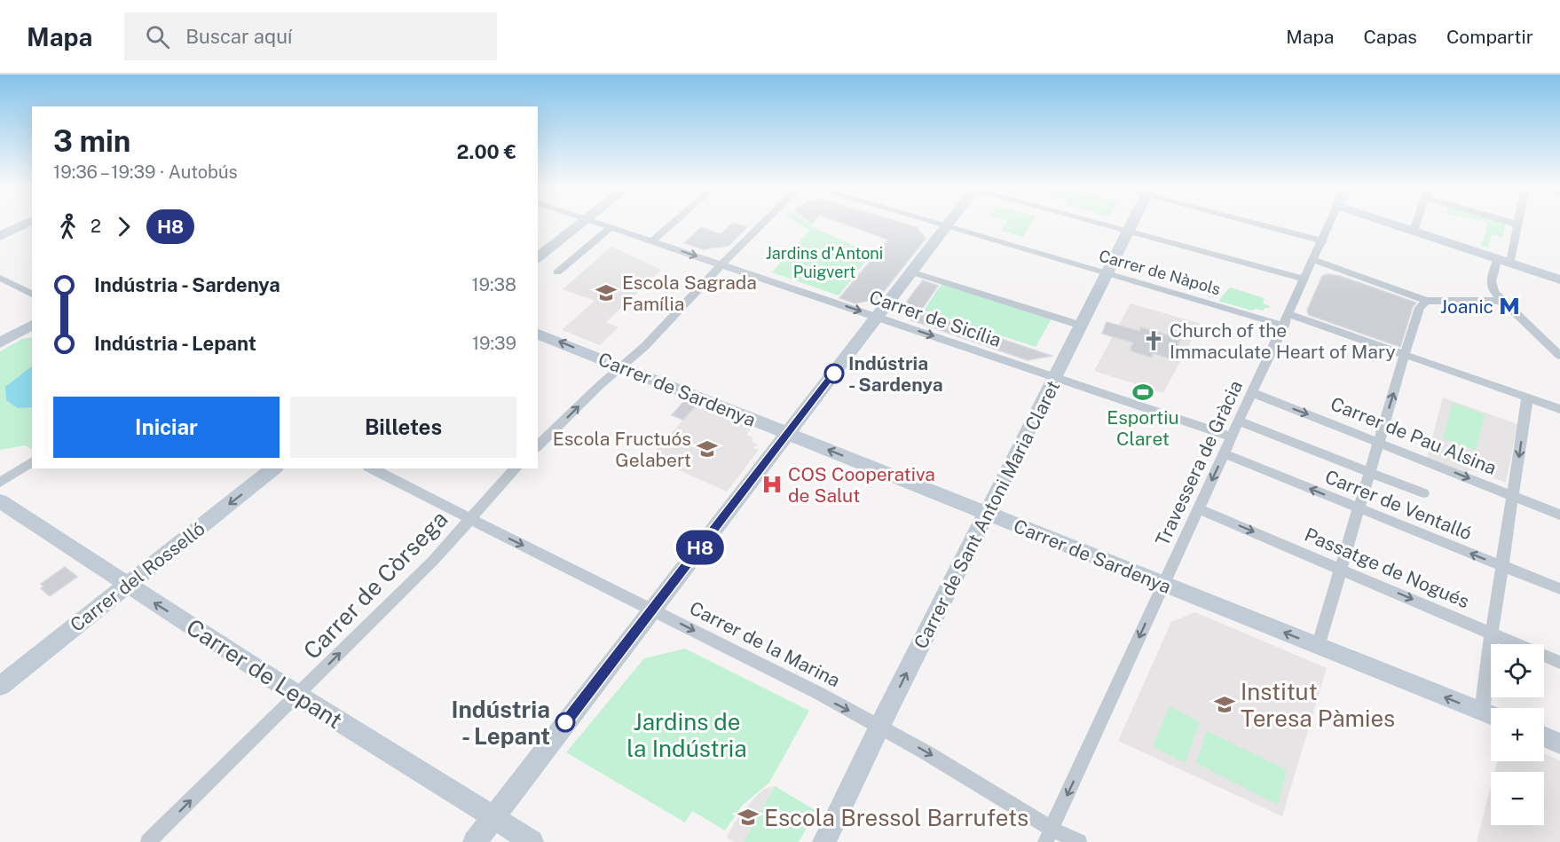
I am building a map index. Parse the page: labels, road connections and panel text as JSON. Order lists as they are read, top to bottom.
{
  "streets": {
    "main road": [
      "Carrer de Sardenya",
      "Carrer de Sant Antoni Maria Claret",
      "Carrer del Rosselló",
      "Carrer de Lepant"
    ],
    "street": [
      "Carrer de Nàpols",
      "Carrer de Sicília",
      "Carrer de Pau Alsina",
      "Travessera de Gràcia",
      "Carrer de Ventalló",
      "Passatge de Nogués",
      "Carrer de Còrsega",
      "Carrer de la Marina"
    ]
  },
  "crossings": [
    ["Carrer de Nàpols", "Travessera de Gràcia"],
    ["Carrer de Nàpols", "Carrer de Sant Antoni Maria Claret"],
    ["Carrer de Sicília", "Travessera de Gràcia"],
    ["Carrer de Sicília", "Carrer de Sant Antoni Maria Claret"],
    ["Carrer de Sardenya", "Travessera de Gràcia"],
    ["Carrer de Sardenya", "Carrer de Sant Antoni Maria Claret"],
    ["Carrer de Pau Alsina", "Travessera de Gràcia"],
    ["Travessera de Gràcia", "Carrer de Ventalló"],
    ["Travessera de Gràcia", "Passatge de Nogués"],
    ["Travessera de Gràcia", "Carrer de la Marina"],
    ["Carrer de Sant Antoni Maria Claret", "Carrer de la Marina"],
    ["Carrer del Rosselló", "Carrer de Lepant"],
    ["Carrer de Còrsega", "Carrer de la Marina"],
    ["Carrer de Còrsega", "Carrer de Lepant"]
  ],
  "one_way": [
    "Carrer de Sardenya",
    "Travessera de Gràcia",
    "Carrer del Rosselló",
    "Carrer de Còrsega",
    "Carrer de la Marina"
  ],
  "parks": ["Jardins d'Antoni Puigvert", "Jardins de la Indústria"],
  "places": {
    "school or university": [
      "Escola Sagrada Família",
      "Escola Fructuós Gelabert",
      "Institut Teresa Pàmies",
      "Escola Bressol Barrufets"
    ],
    "metro station": ["Joanic"],
    "church": ["Church of the Immaculate Heart of Mary"],
    "other": ["Indústria - Sardenya", "Indústria - Lepant"],
    "sports": ["Esportiu Claret"],
    "hospital": ["COS Cooperativa de Salut"]
  },
  "lines": ["bus line H8"],
  "page": {
    "header": "Mapa",
    "search": "Buscar aquí",
    "nav": ["Mapa", "Capas", "Compartir"],
    "on_map": "H8",
    "heading": ["3 min", "19:36 – 19:39 · Autobús", "2.00 €"],
    "legs": ["2", "H8"],
    "list": [
      {
        "name": "Indústria - Sardenya",
        "value": "19:38"
      },
      {
        "name": "Indústria - Lepant",
        "value": "19:39"
      }
    ],
    "buttons": ["Iniciar", "Billetes"],
    "map_buttons": ["+", "−"]
  }
}
